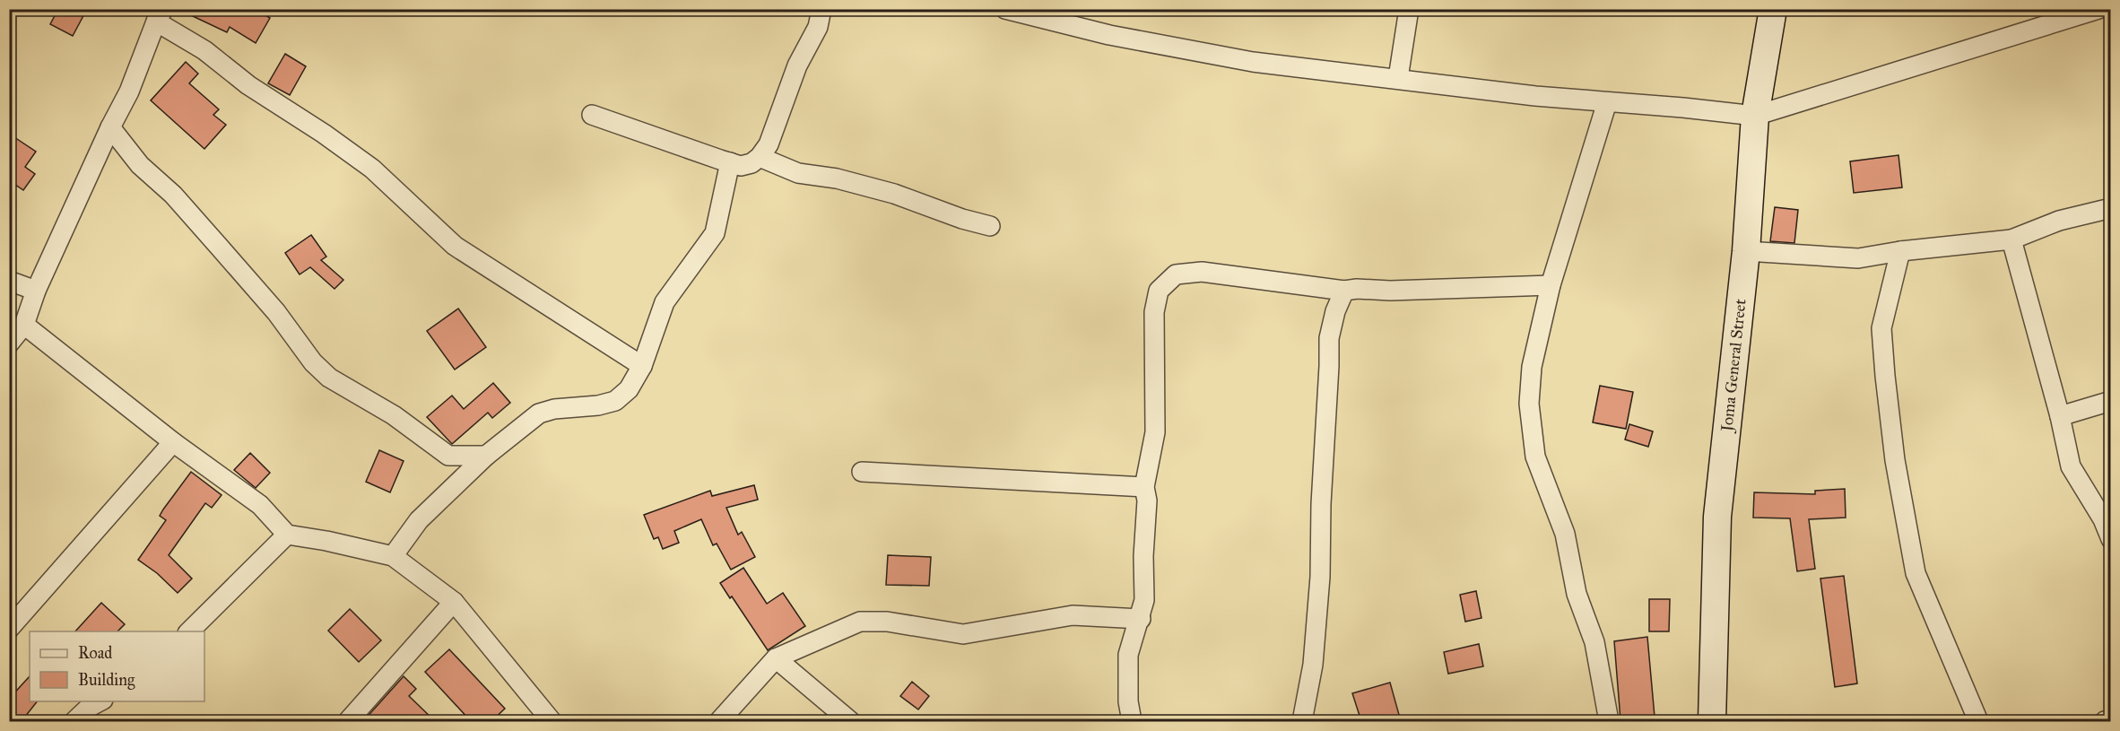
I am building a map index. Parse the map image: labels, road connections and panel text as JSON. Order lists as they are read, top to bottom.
{
  "streets": {
    "street": ["Joma General Street"]
  },
  "legend": ["Road", "Building"]
}
